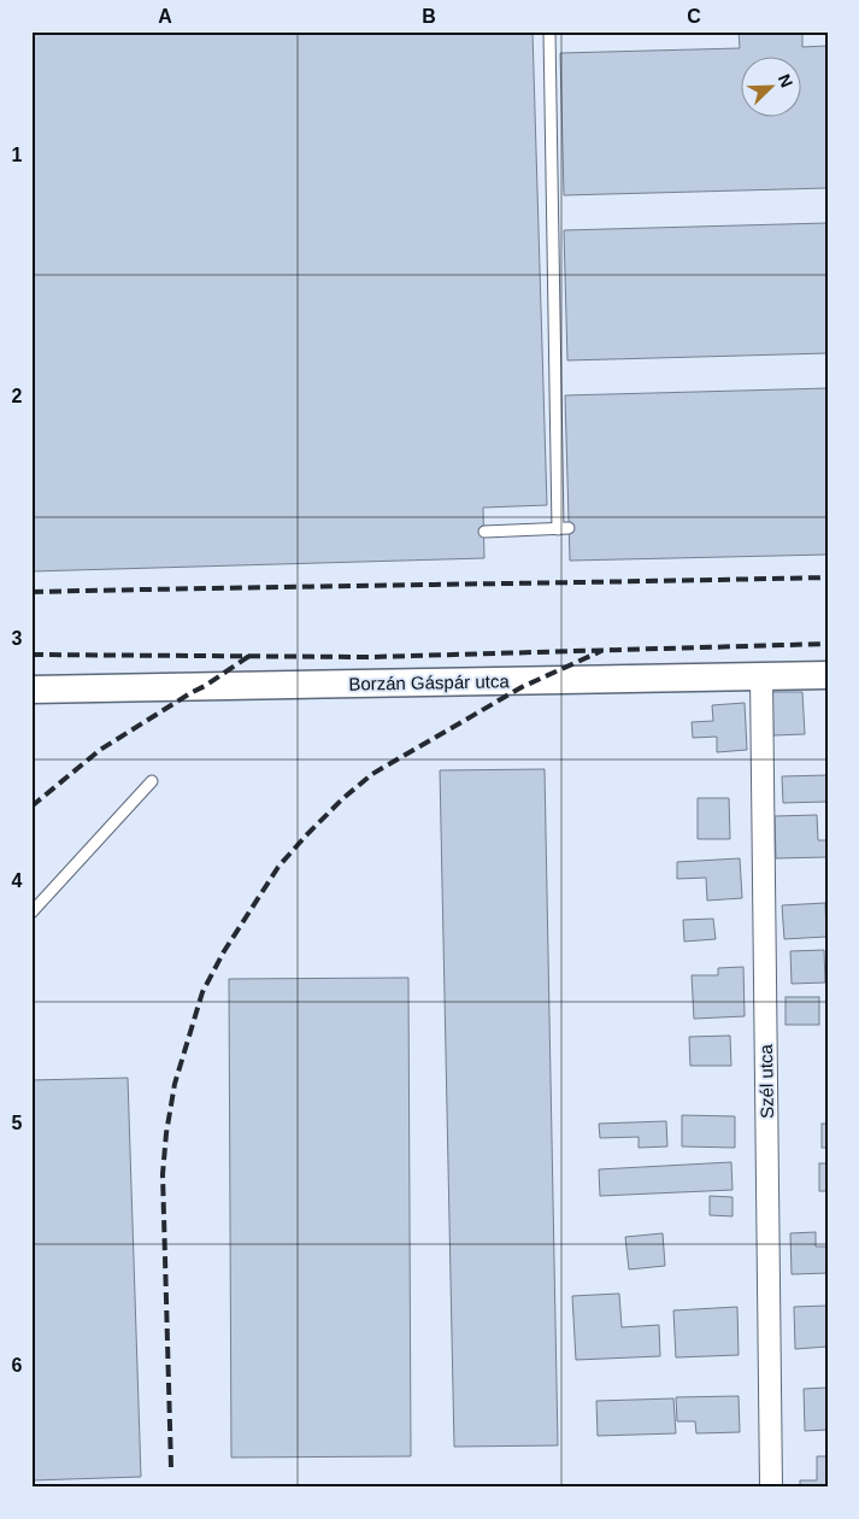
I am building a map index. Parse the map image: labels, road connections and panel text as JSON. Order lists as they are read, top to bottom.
{
  "streets": {
    "street": ["Borzán Gáspár utca", "Szél utca"]
  },
  "crossings": [
    ["Borzán Gáspár utca", "Szél utca"]
  ],
  "north": "top right",
  "grid": {
    "columns": ["A", "B", "C"],
    "rows": [
      "1",
      "2",
      "3",
      "4",
      "5",
      "6"
    ]
  }
}
